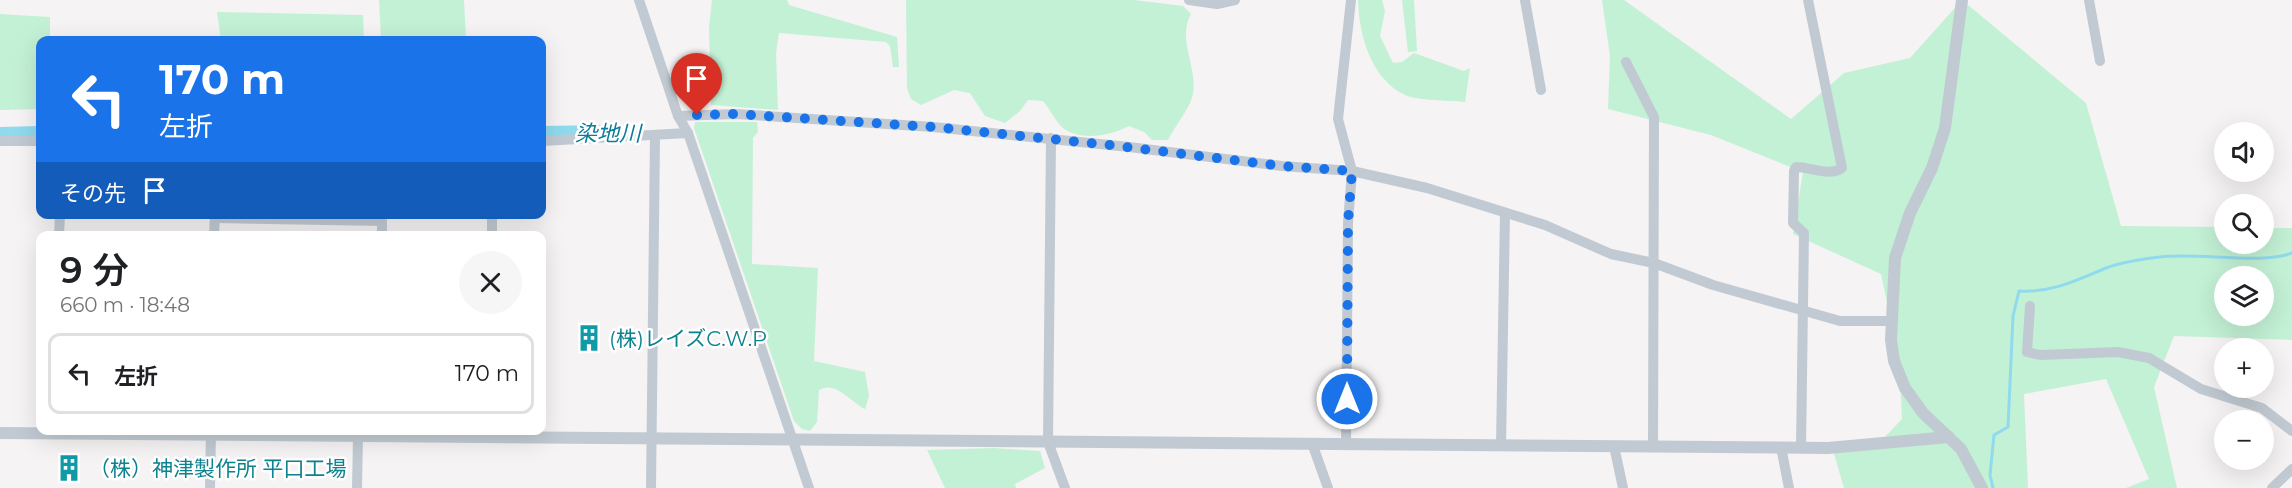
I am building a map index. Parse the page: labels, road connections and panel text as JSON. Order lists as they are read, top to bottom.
{
  "water": ["染地川"],
  "places": {
    "building": ["(株)レイズC.W.P", "（株）神津製作所 平口工場"]
  },
  "page": {
    "turn": ["170 m", "左折"],
    "map_buttons": ["+", "−"],
    "then": "その先",
    "heading": ["9 分", "660 m · 18:48"],
    "list": [
      {
        "name": "左折",
        "value": "170 m"
      }
    ]
  }
}
